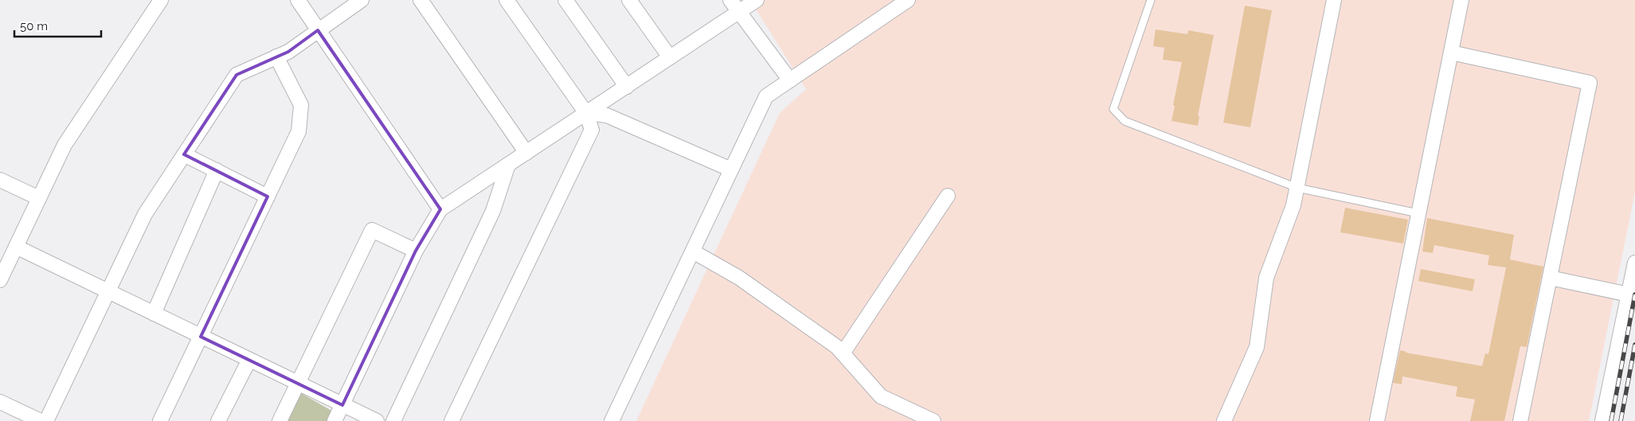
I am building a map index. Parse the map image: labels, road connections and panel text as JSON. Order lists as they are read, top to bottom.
{
  "scale_bar": "50 m"
}
